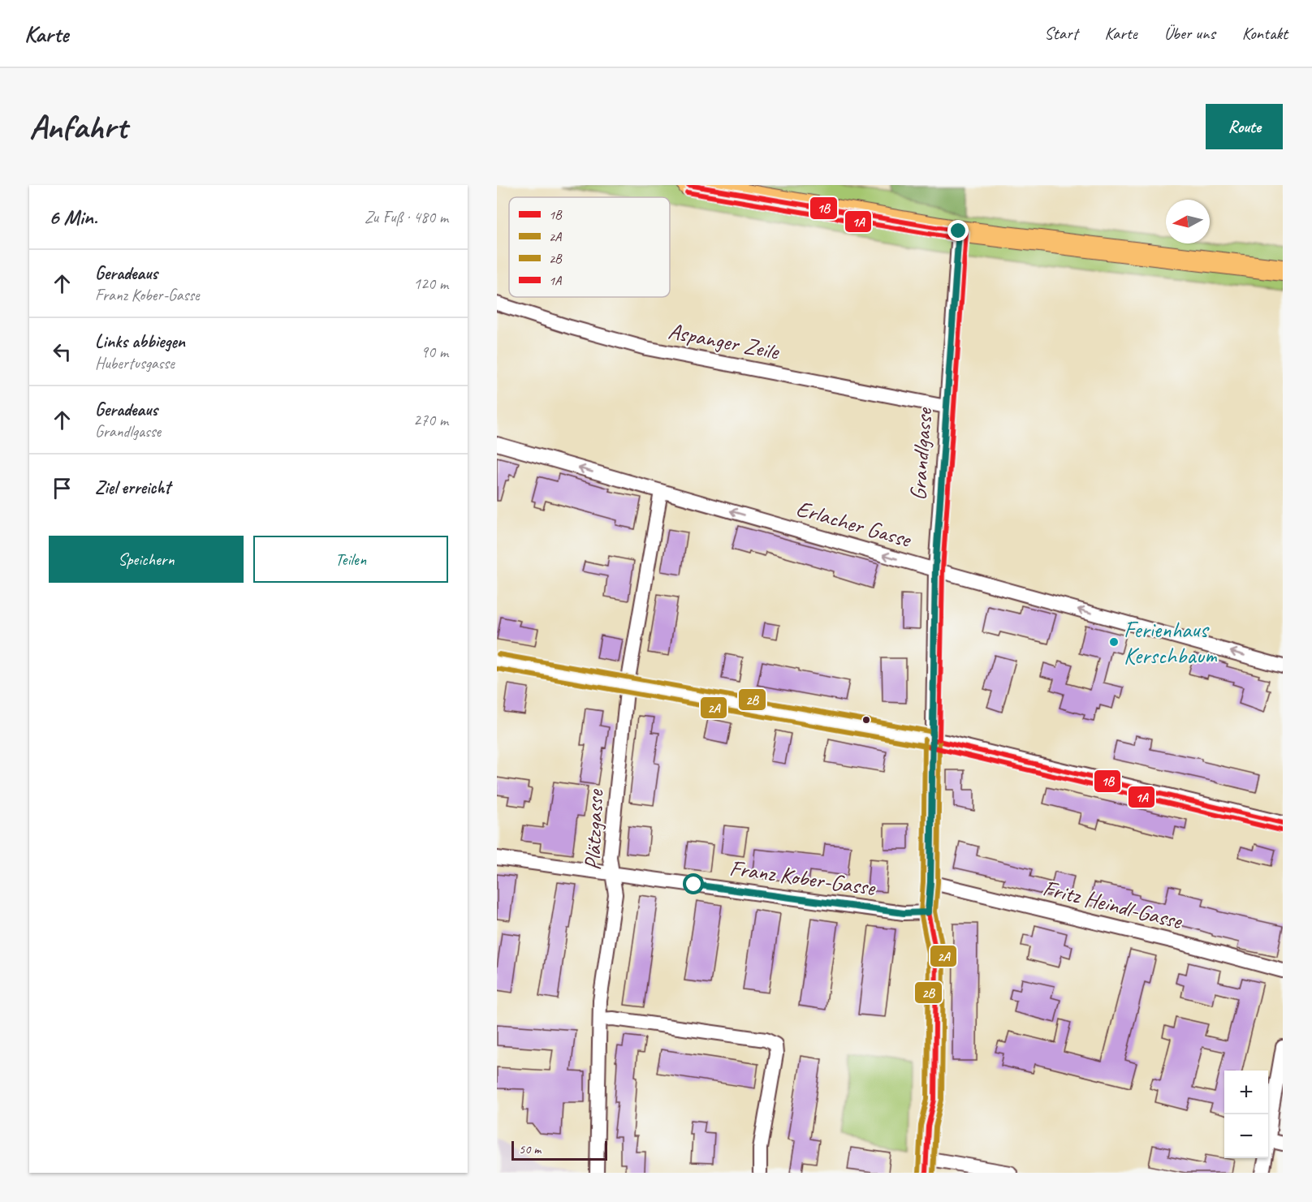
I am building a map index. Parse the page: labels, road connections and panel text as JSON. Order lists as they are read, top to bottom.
{
  "streets": {
    "street": [
      "Aspanger Zeile",
      "Grandlgasse",
      "Erlacher Gasse",
      "Plätzgasse",
      "Franz Kober-Gasse",
      "Fritz Heindl-Gasse"
    ]
  },
  "crossings": [
    ["Aspanger Zeile", "Grandlgasse"],
    ["Grandlgasse", "Erlacher Gasse"],
    ["Grandlgasse", "Franz Kober-Gasse"],
    ["Grandlgasse", "Fritz Heindl-Gasse"],
    ["Erlacher Gasse", "Plätzgasse"],
    ["Plätzgasse", "Franz Kober-Gasse"]
  ],
  "one_way": ["Erlacher Gasse"],
  "places": ["Ferienhaus Kerschbaum"],
  "lines": [
    "transit line 1B",
    "transit line 1A",
    "transit line 2B",
    "transit line 2A"
  ],
  "legend": [
    "1B",
    "2A",
    "2B",
    "1A"
  ],
  "scale_bar": "50 m",
  "north": "left",
  "page": {
    "header": "Karte",
    "nav": [
      "Start",
      "Karte",
      "Über uns",
      "Kontakt"
    ],
    "buttons": [
      "Route",
      ["Speichern", "Teilen"]
    ],
    "title": "Anfahrt",
    "heading": ["6 Min.", "Zu Fuß · 480 m"],
    "list": [
      ["Geradeaus", "Franz Kober-Gasse", "120 m"],
      ["Links abbiegen", "Hubertusgasse", "90 m"],
      ["Geradeaus", "Grandlgasse", "270 m"],
      "Ziel erreicht"
    ],
    "map_buttons": ["+", "−"],
    "scale": "50 m"
  }
}
